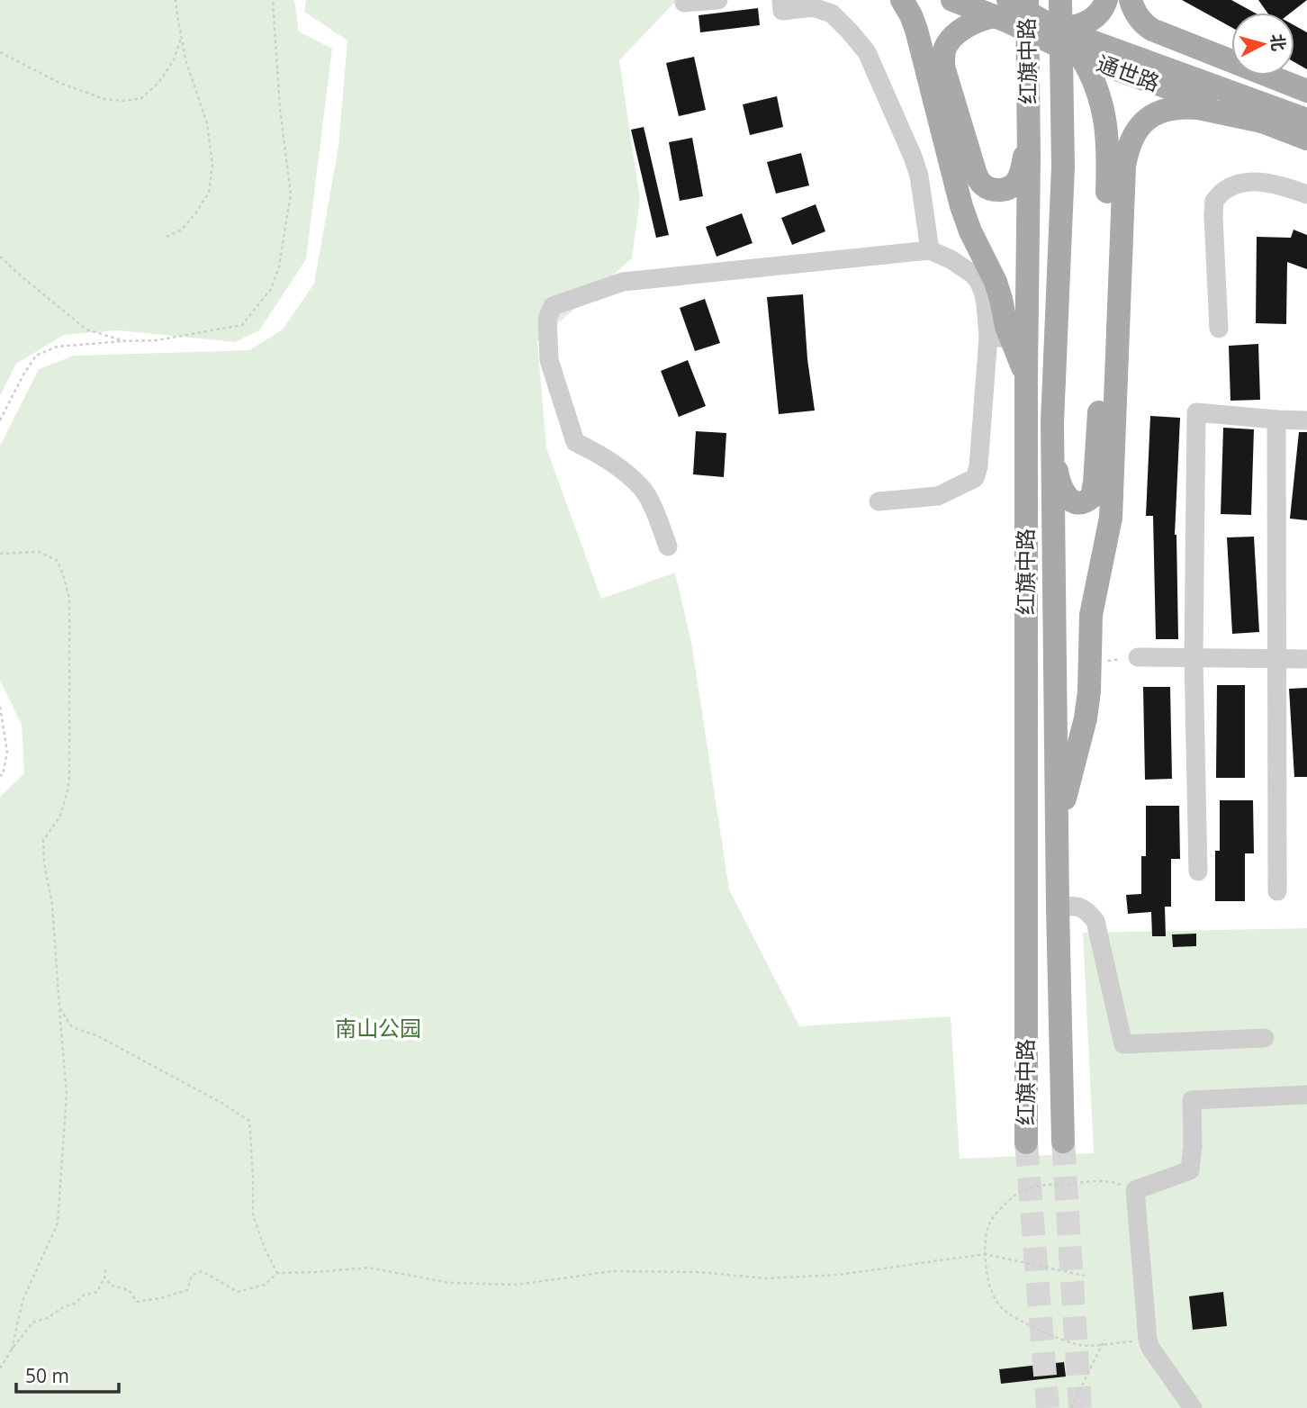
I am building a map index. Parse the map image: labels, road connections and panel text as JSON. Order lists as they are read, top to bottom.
{
  "streets": {
    "main road": ["红旗中路", "通世路"]
  },
  "crossings": [
    ["红旗中路", "通世路"]
  ],
  "parks": ["南山公园"],
  "scale_bar": "50 m",
  "north": "right"
}
